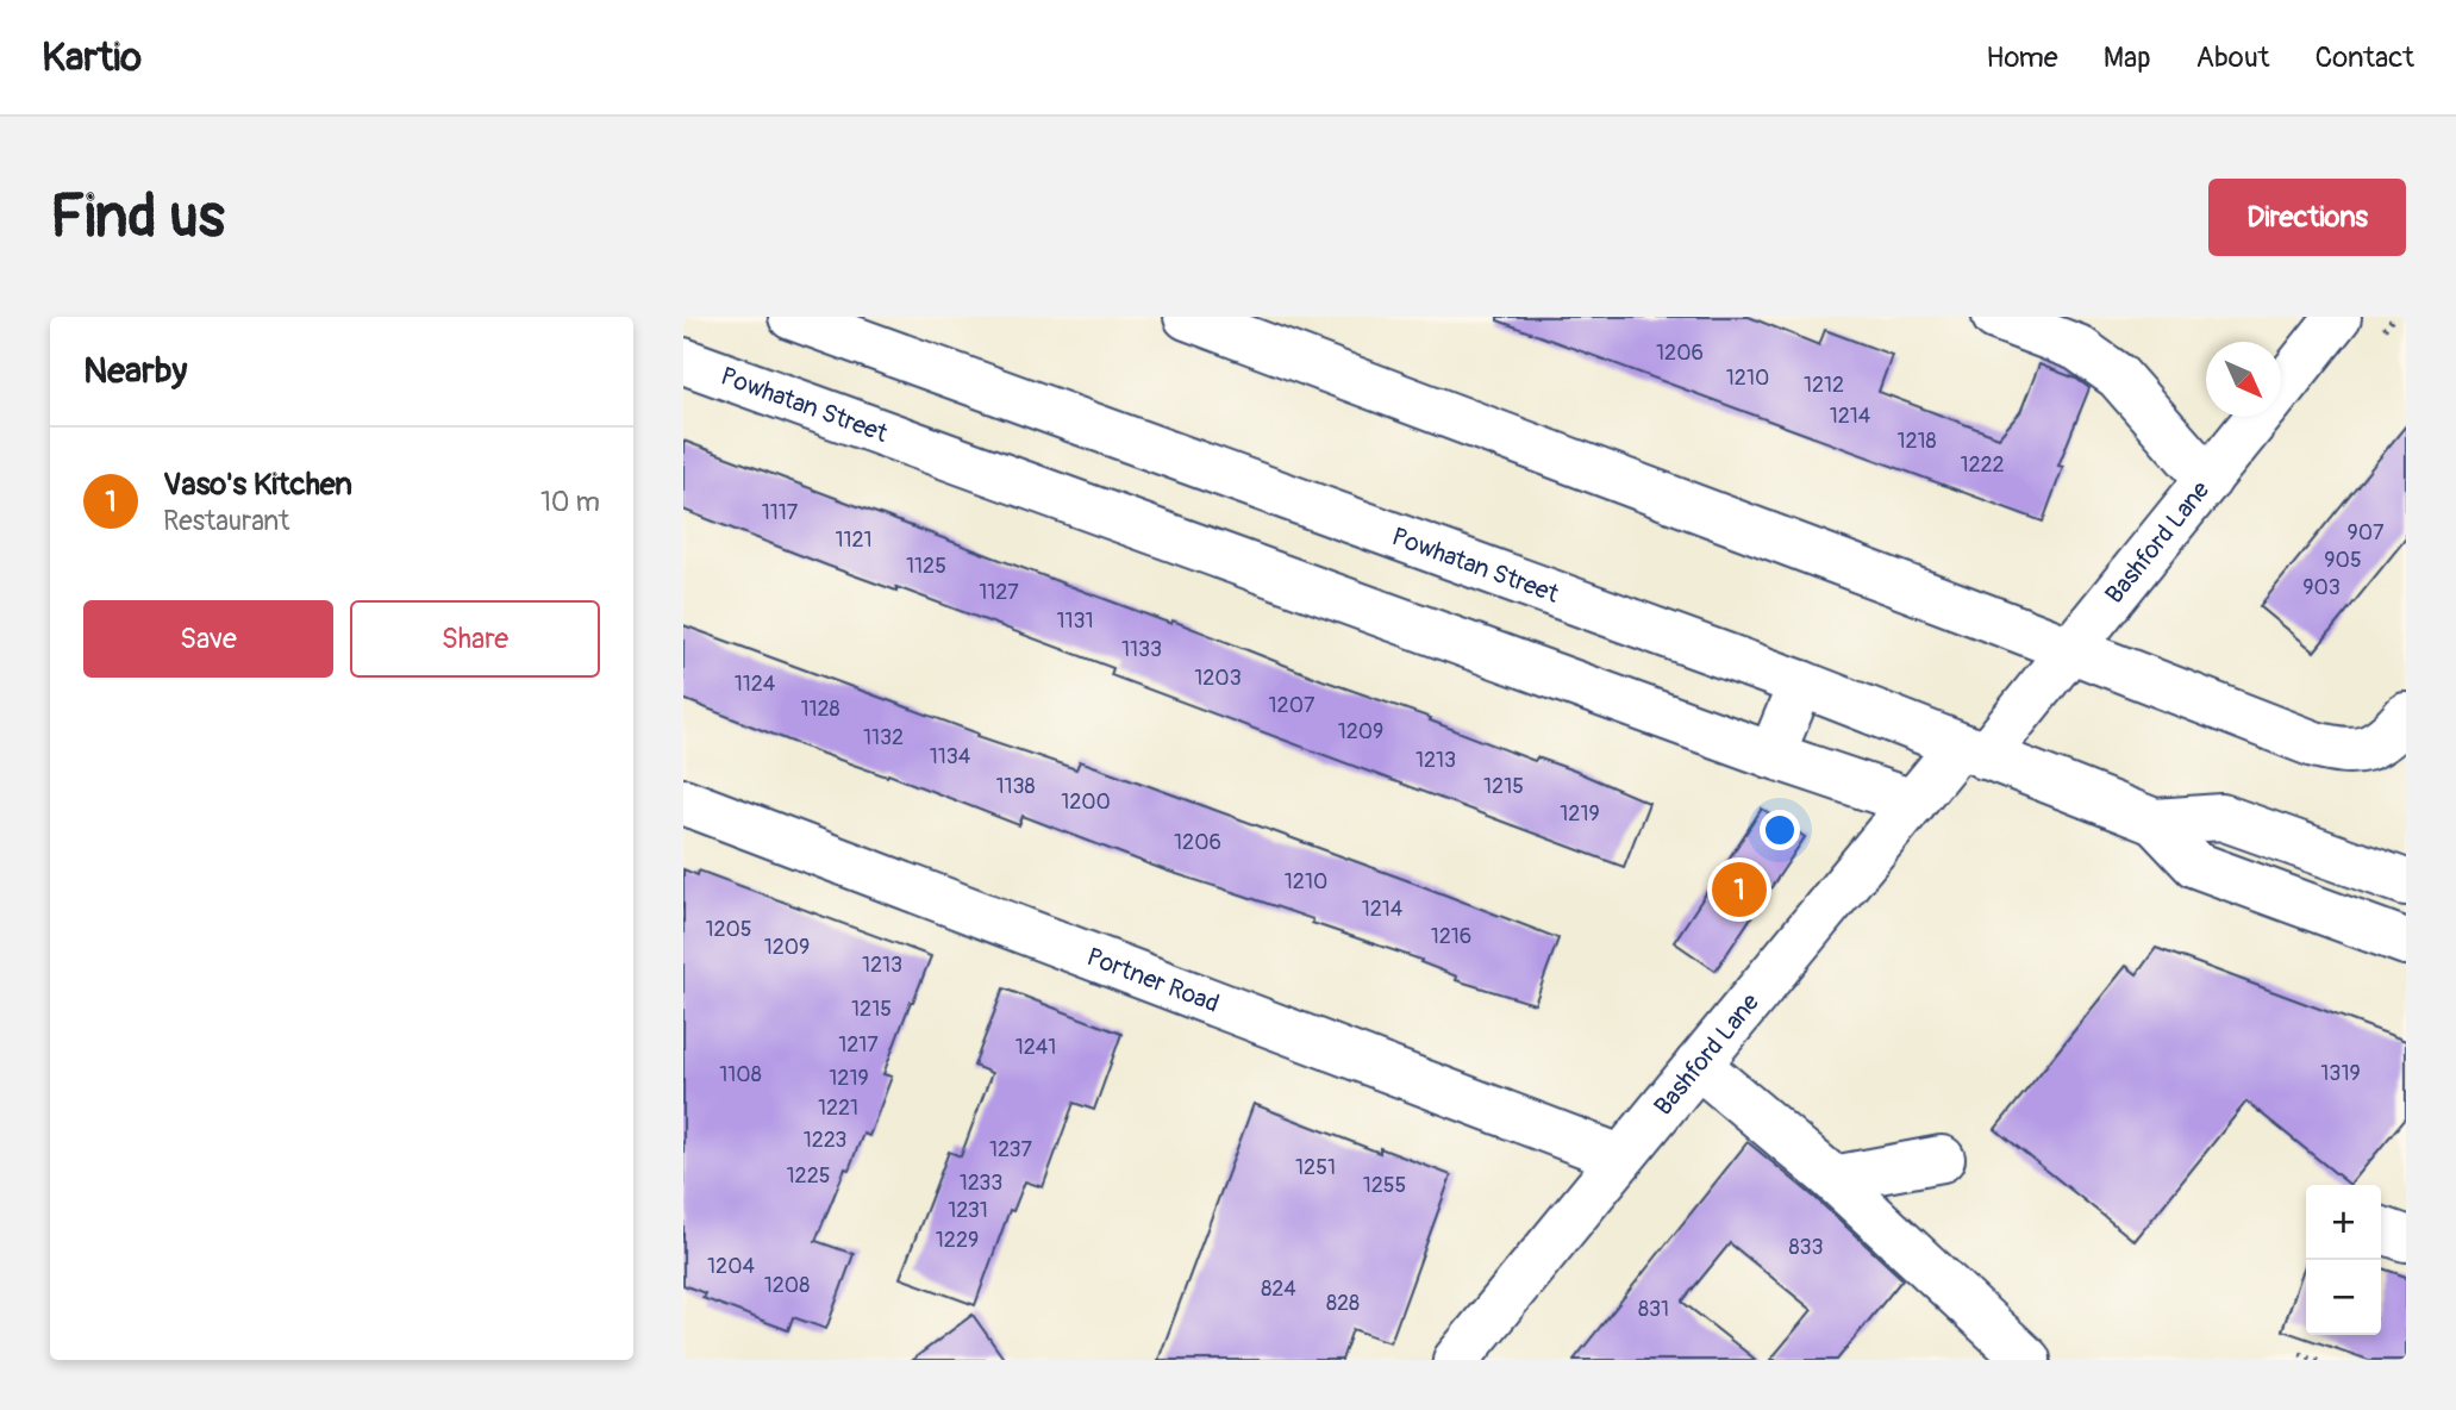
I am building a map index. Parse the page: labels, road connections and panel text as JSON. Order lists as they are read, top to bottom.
{
  "streets": {
    "street": ["Powhatan Street", "Bashford Lane", "Portner Road"]
  },
  "crossings": [
    ["Powhatan Street", "Bashford Lane"],
    ["Bashford Lane", "Portner Road"]
  ],
  "house_numbers": [
    "1206",
    "1210",
    "1212",
    "1214",
    "1218",
    "1222",
    "1117",
    "907",
    "1121",
    "905",
    "1125",
    "903",
    "1127",
    "1131",
    "1133",
    "1203",
    "1124",
    "1207",
    "1128",
    "1209",
    "1132",
    "1134",
    "1213",
    "1138",
    "1215",
    "1200",
    "1219",
    "1206",
    "1210",
    "1214",
    "1205",
    "1216",
    "1209",
    "1213",
    "1215",
    "1217",
    "1241",
    "1319",
    "1108",
    "1219",
    "1221",
    "1223",
    "1237",
    "1251",
    "1225",
    "1233",
    "1255",
    "1231",
    "1229",
    "833",
    "1204",
    "1208",
    "824",
    "828",
    "831"
  ],
  "north": "bottom right",
  "page": {
    "header": "Kartio",
    "nav": [
      "Home",
      "Map",
      "About",
      "Contact"
    ],
    "buttons": [
      "Directions",
      ["Save", "Share"]
    ],
    "title": "Find us",
    "heading": "Nearby",
    "list": [
      {
        "mark": "1",
        "name": "Vaso's Kitchen",
        "note": "Restaurant",
        "value": "10 m"
      }
    ],
    "pins": "1",
    "map_buttons": ["+", "−"]
  }
}
